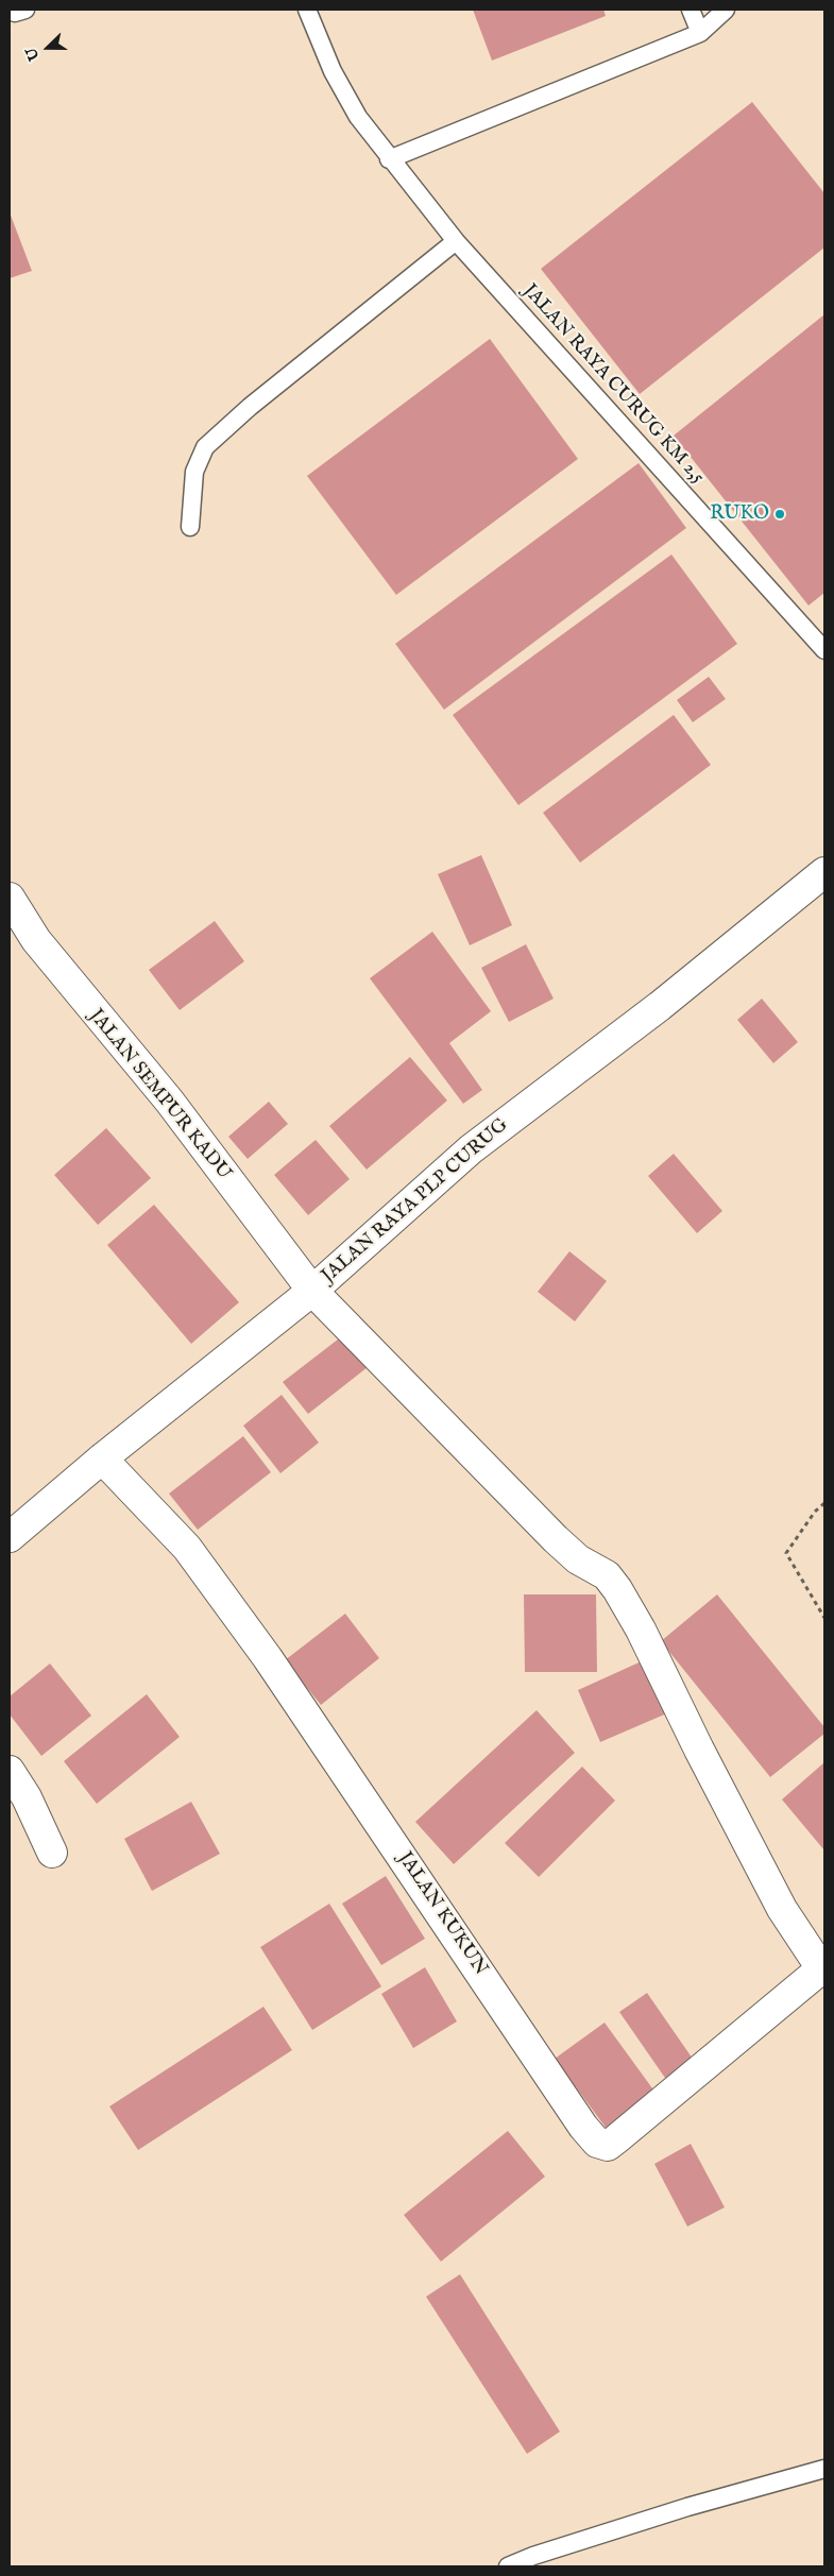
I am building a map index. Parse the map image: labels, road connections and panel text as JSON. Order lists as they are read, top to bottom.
{
  "streets": {
    "street": ["JALAN SEMPUR KADU", "JALAN RAYA PLP CURUG", "JALAN KUKUN"],
    "lane": ["JALAN RAYA CURUG KM 2,5"]
  },
  "crossings": [
    ["JALAN SEMPUR KADU", "JALAN RAYA PLP CURUG"],
    ["JALAN SEMPUR KADU", "JALAN KUKUN"],
    ["JALAN RAYA PLP CURUG", "JALAN KUKUN"]
  ],
  "places": ["RUKO"],
  "north": "left"
}
